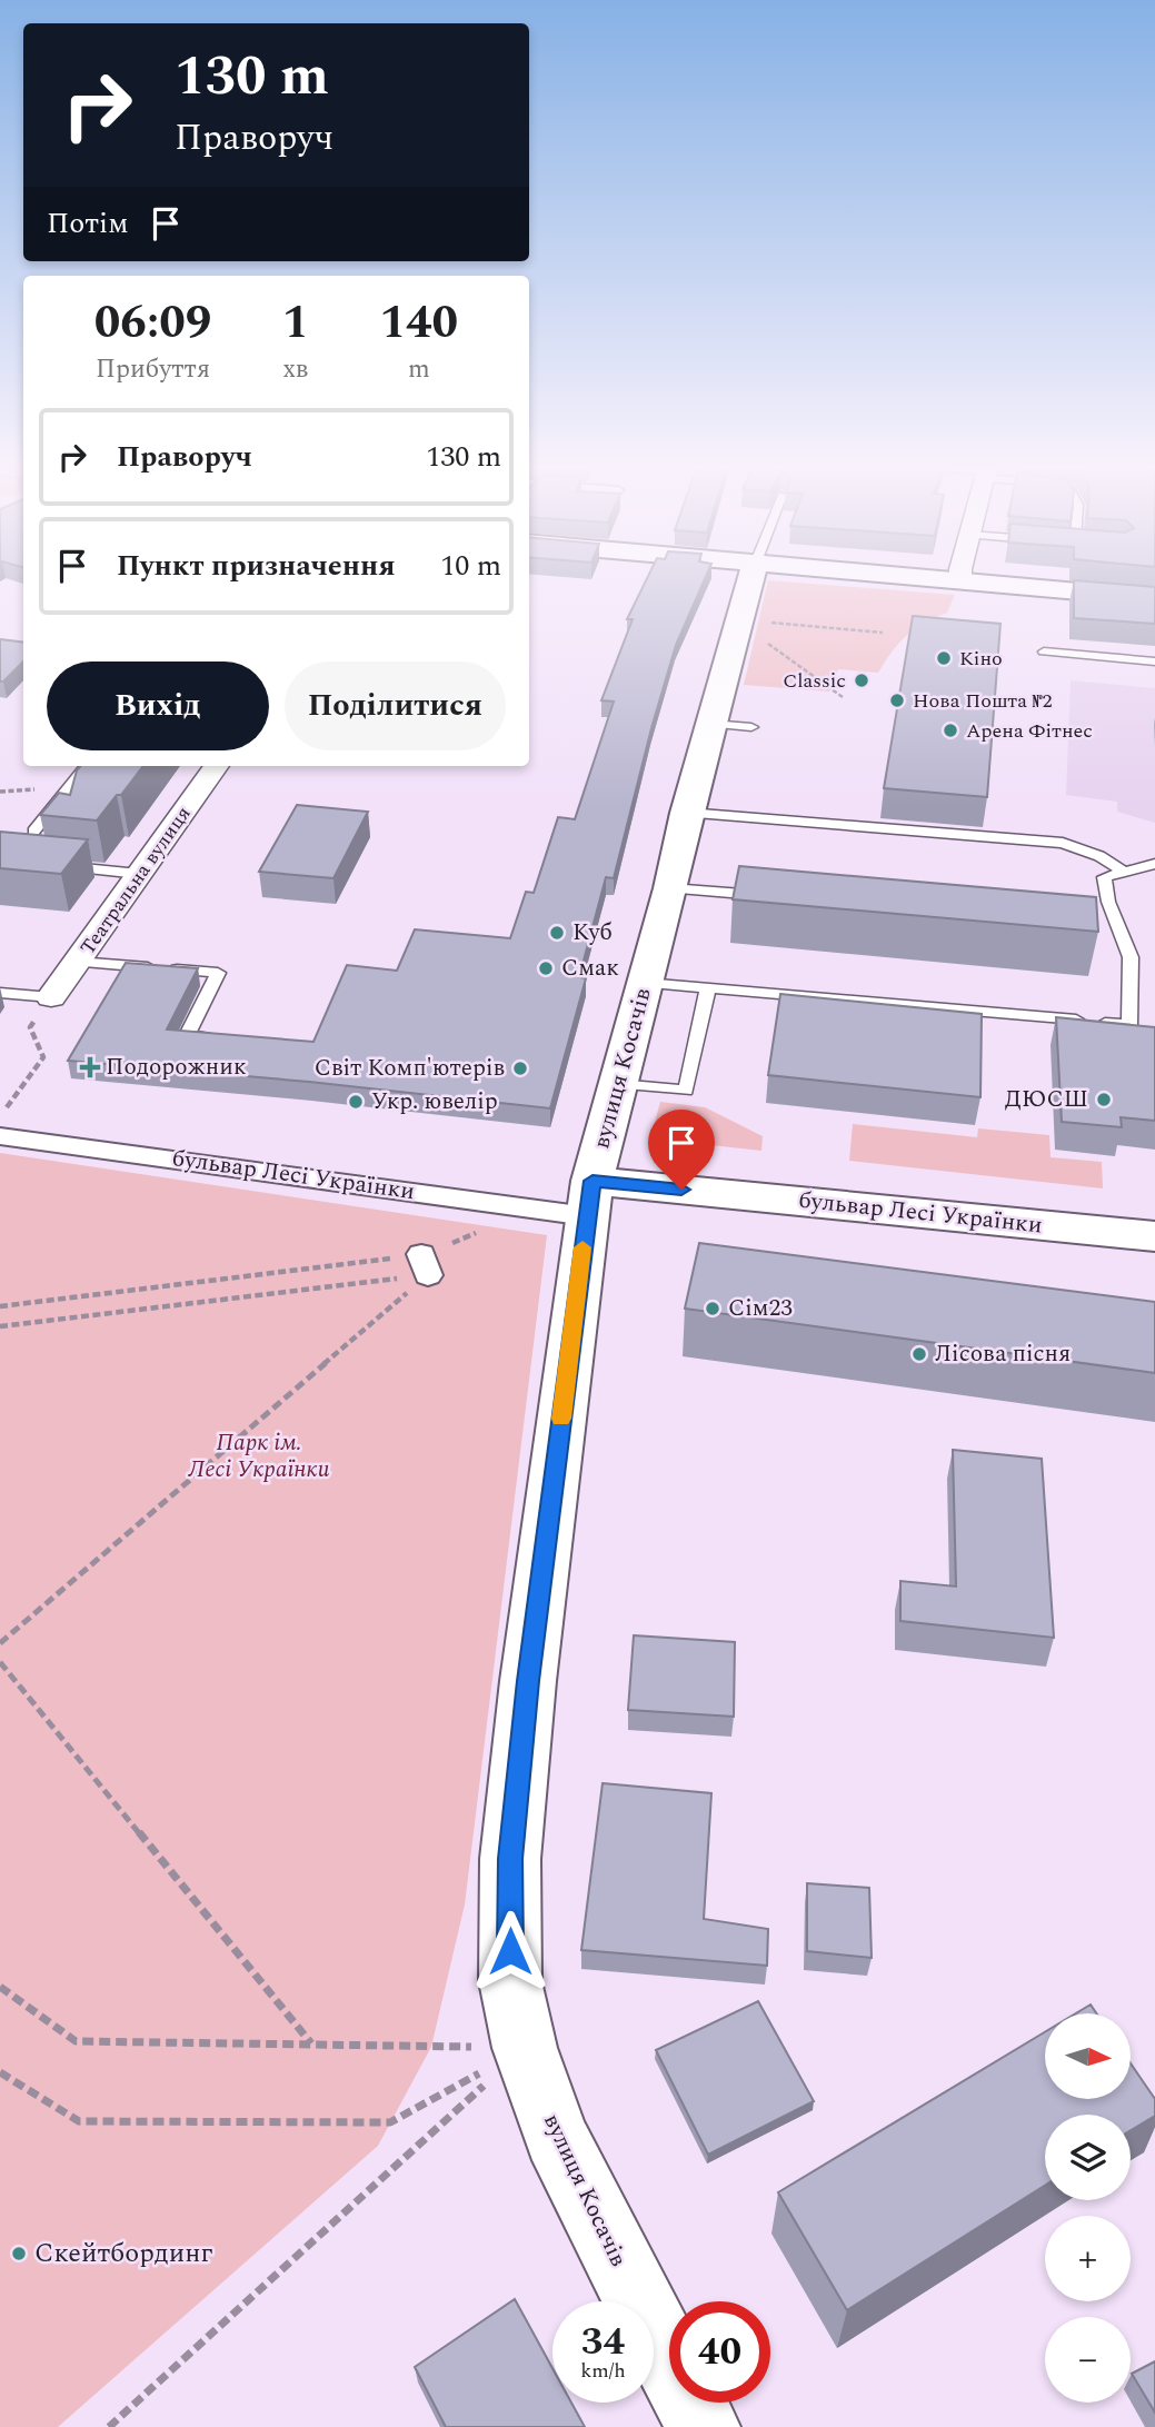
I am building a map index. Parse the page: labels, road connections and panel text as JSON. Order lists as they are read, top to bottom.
{
  "streets": {
    "street": ["Театральна вулиця", "вулиця Косачів", "бульвар Лесі Українки"]
  },
  "crossings": [
    ["вулиця Косачів", "бульвар Лесі Українки"]
  ],
  "parks": ["Парк ім. Лесі Українки"],
  "places": {
    "other": [
      "Кіно",
      "Classic",
      "Нова Пошта №2",
      "Арена Фітнес",
      "Куб",
      "Смак",
      "Світ Комп'ютерів",
      "ДЮСШ",
      "Укр. ювелір",
      "Сім23",
      "Лісова пісня",
      "Скейтбординг"
    ],
    "health": ["Подорожник"]
  },
  "north": "right",
  "page": {
    "turn": ["130 m", "Праворуч"],
    "then": "Потім",
    "eta": [
      "06:09",
      "Прибуття",
      "1",
      "хв",
      "140",
      "m"
    ],
    "list": [
      {
        "name": "Праворуч",
        "value": "130 m"
      },
      {
        "name": "Пункт призначення",
        "value": "10 m"
      }
    ],
    "buttons": ["Вихід", "Поділитися"],
    "map_buttons": ["+", "−"],
    "speed": "34 km/h",
    "limit": "40"
  }
}
